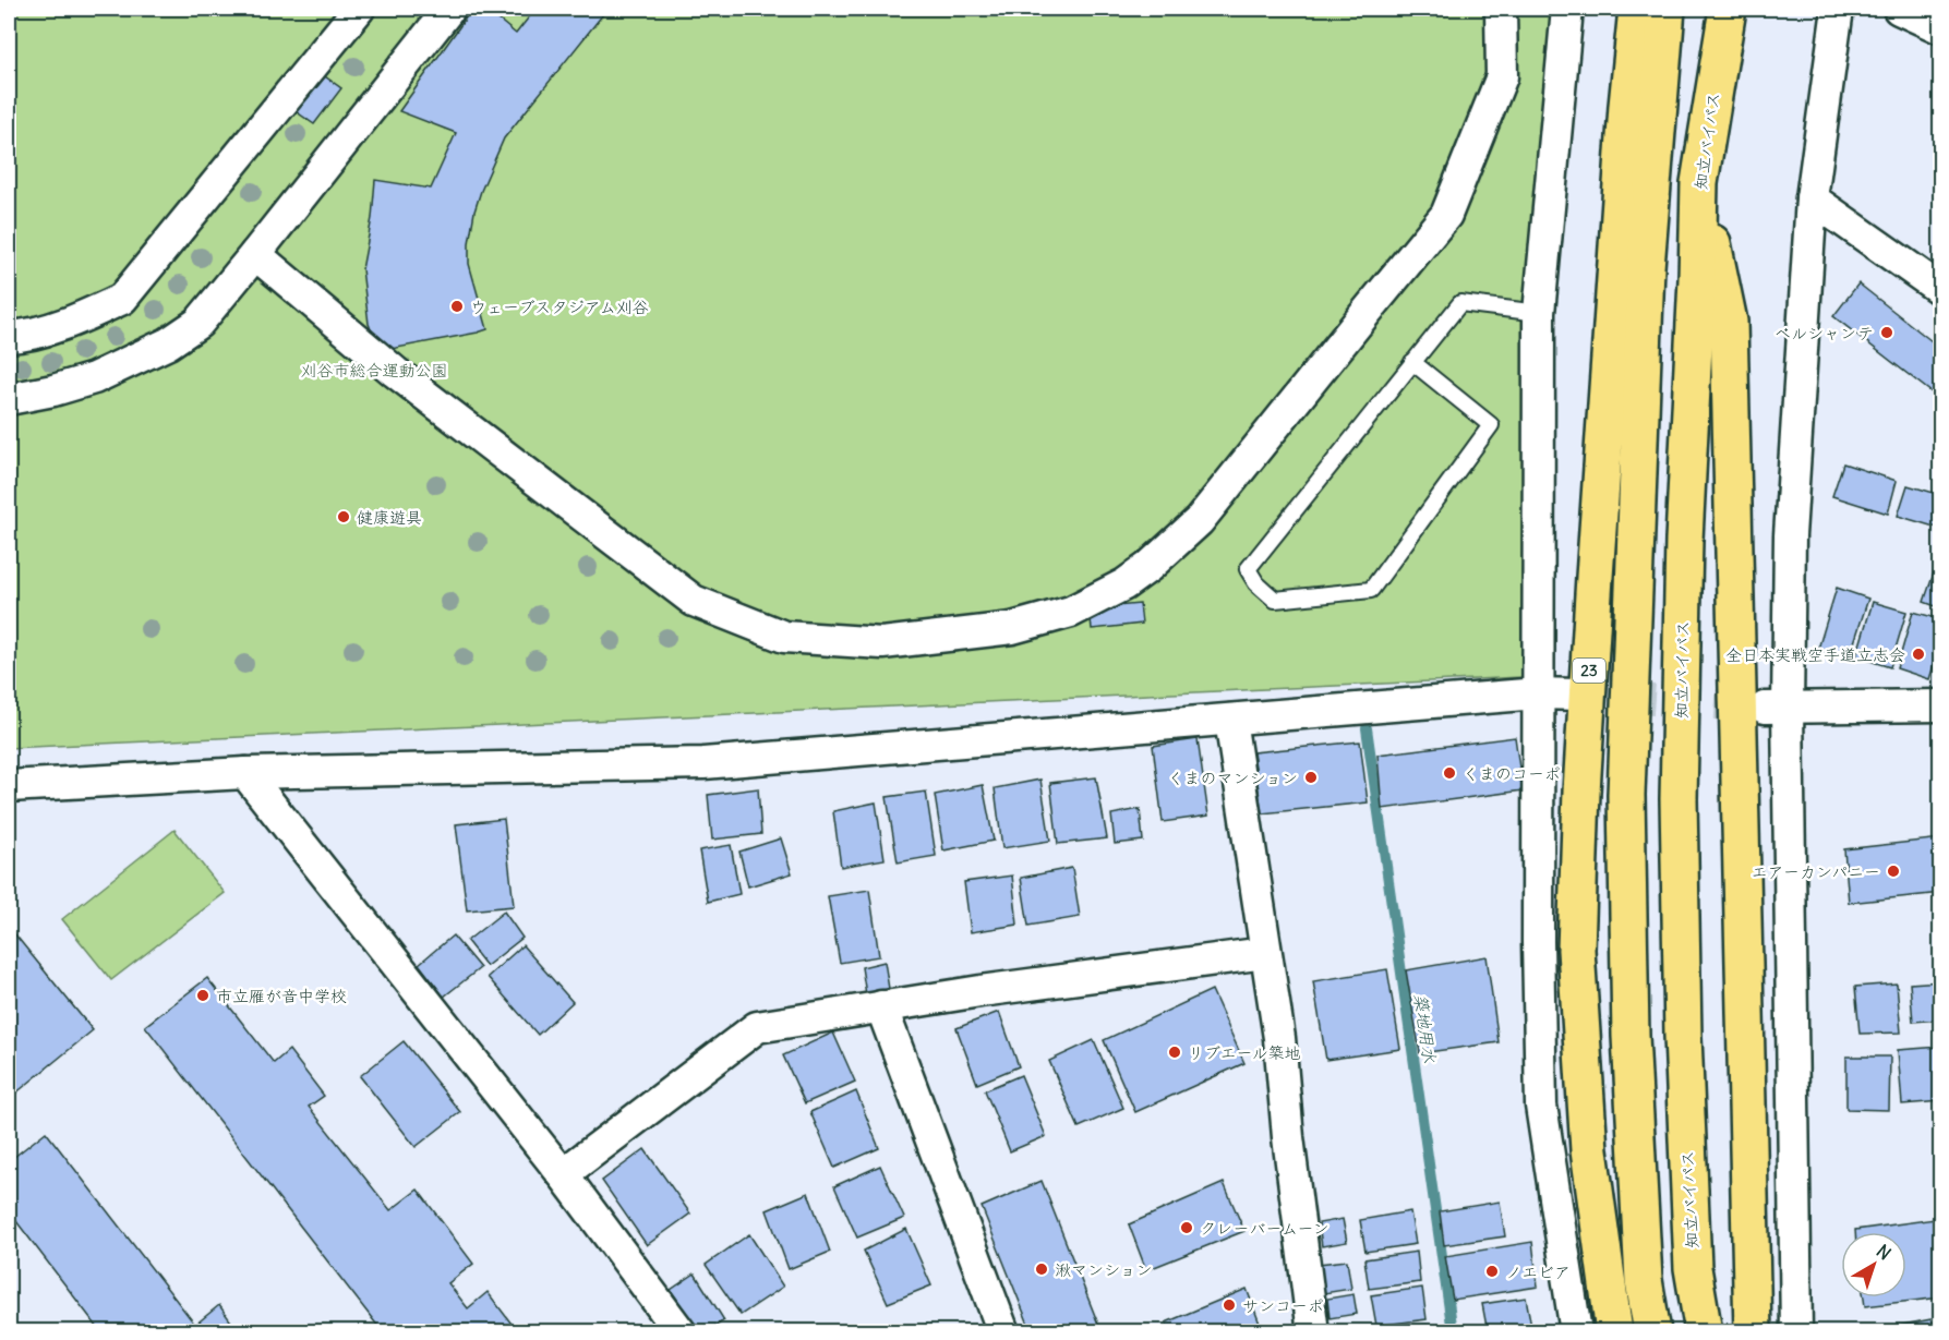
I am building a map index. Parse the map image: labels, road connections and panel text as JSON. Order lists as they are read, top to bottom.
{
  "streets": {
    "highway": ["知立バイパス", "23"]
  },
  "water": ["築地用水"],
  "parks": ["刈谷市総合運動公園"],
  "places": [
    "ウェーブスタジアム刈谷",
    "ベルシャンテ",
    "健康遊具",
    "全日本実戦空手道立志会",
    "くまのコーポ",
    "くまのマンション",
    "エアーカンパニー",
    "市立雁が音中学校",
    "リブエール築地",
    "クレーバームーン",
    "湫マンション",
    "ノエビア",
    "サンコーポ"
  ],
  "north": "top right"
}
